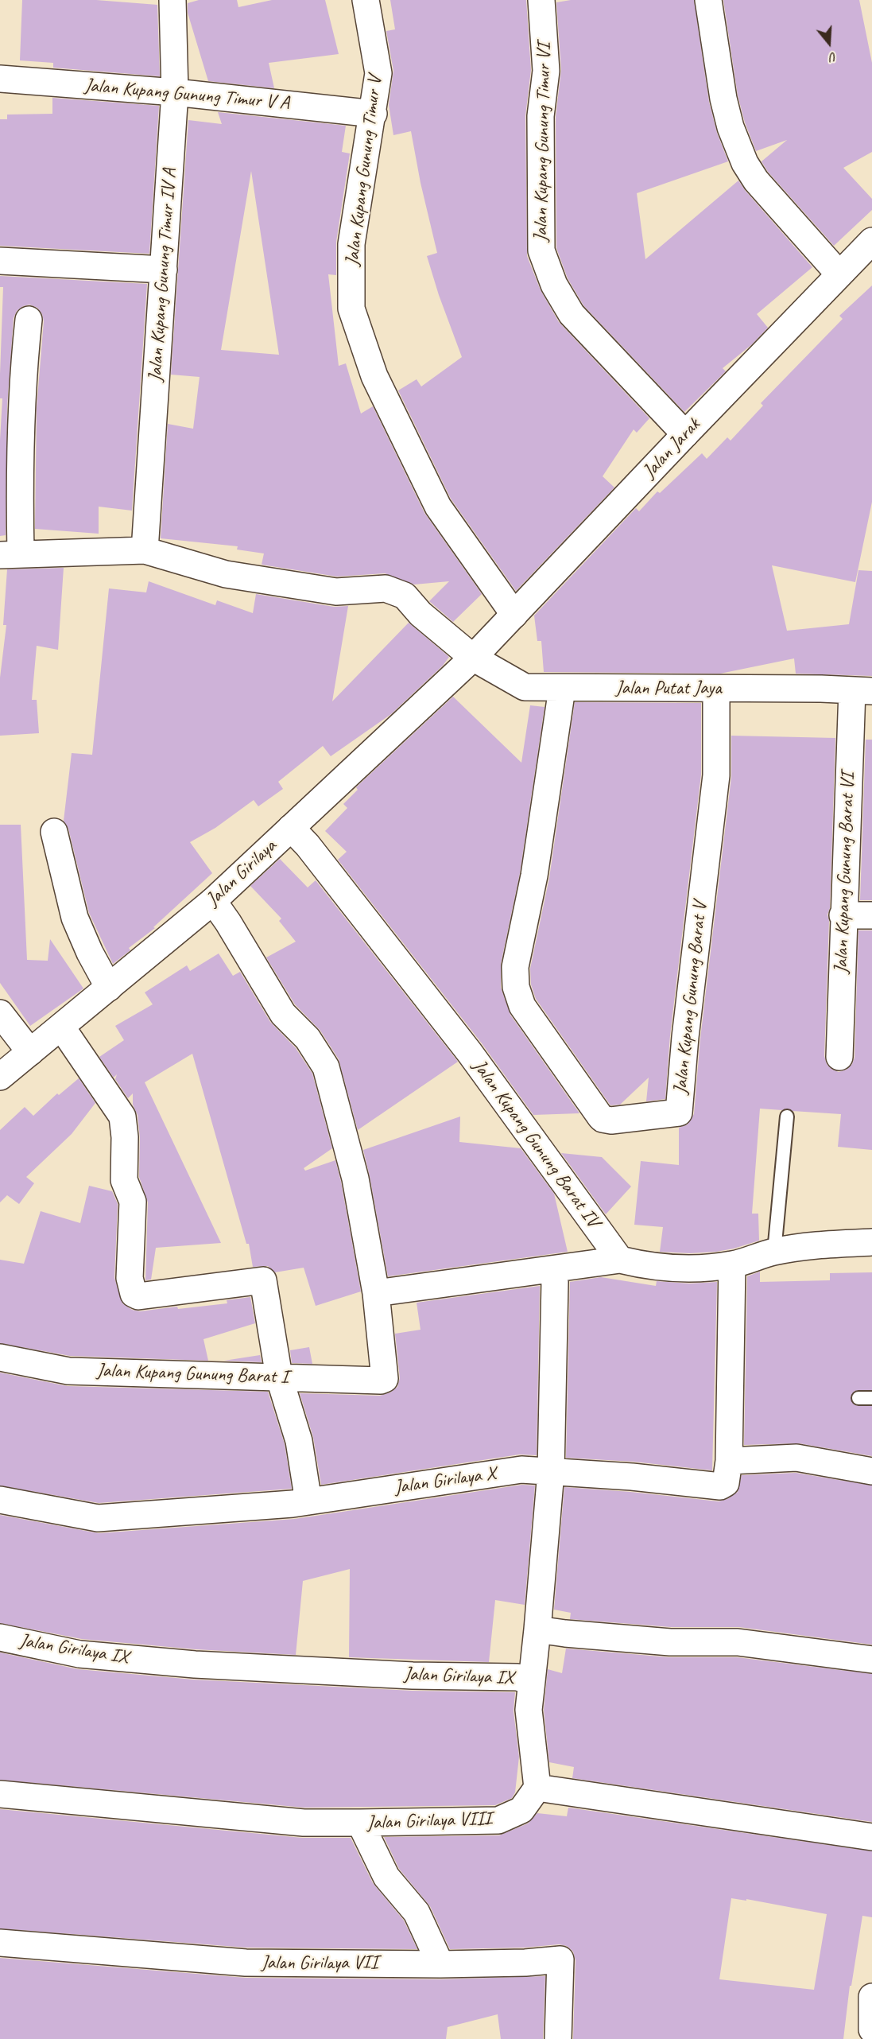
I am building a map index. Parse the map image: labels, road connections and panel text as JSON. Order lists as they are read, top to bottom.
{
  "streets": {
    "street": [
      "Jalan Kupang Gunung Timur V A",
      "Jalan Kupang Gunung Timur VI",
      "Jalan Kupang Gunung Timur V",
      "Jalan Kupang Gunung Timur IV A",
      "Jalan Jarak",
      "Jalan Putat Jaya",
      "Jalan Girilaya",
      "Jalan Kupang Gunung Barat VI",
      "Jalan Kupang Gunung Barat V",
      "Jalan Kupang Gunung Barat IV",
      "Jalan Kupang Gunung Barat I",
      "Jalan Girilaya X",
      "Jalan Girilaya IX",
      "Jalan Girilaya VIII",
      "Jalan Girilaya VII"
    ]
  },
  "crossings": [
    ["Jalan Kupang Gunung Timur V A", "Jalan Kupang Gunung Timur V"],
    ["Jalan Kupang Gunung Timur V A", "Jalan Kupang Gunung Timur IV A"],
    ["Jalan Kupang Gunung Timur VI", "Jalan Jarak"],
    ["Jalan Kupang Gunung Timur V", "Jalan Jarak"],
    ["Jalan Kupang Gunung Timur IV A", "Jalan Putat Jaya"],
    ["Jalan Jarak", "Jalan Putat Jaya"],
    ["Jalan Jarak", "Jalan Girilaya"],
    ["Jalan Putat Jaya", "Jalan Girilaya"],
    ["Jalan Putat Jaya", "Jalan Kupang Gunung Barat VI"],
    ["Jalan Putat Jaya", "Jalan Kupang Gunung Barat V"],
    ["Jalan Girilaya", "Jalan Kupang Gunung Barat IV"],
    ["Jalan Girilaya X", "Jalan Girilaya IX"]
  ],
  "north": "bottom"
}
